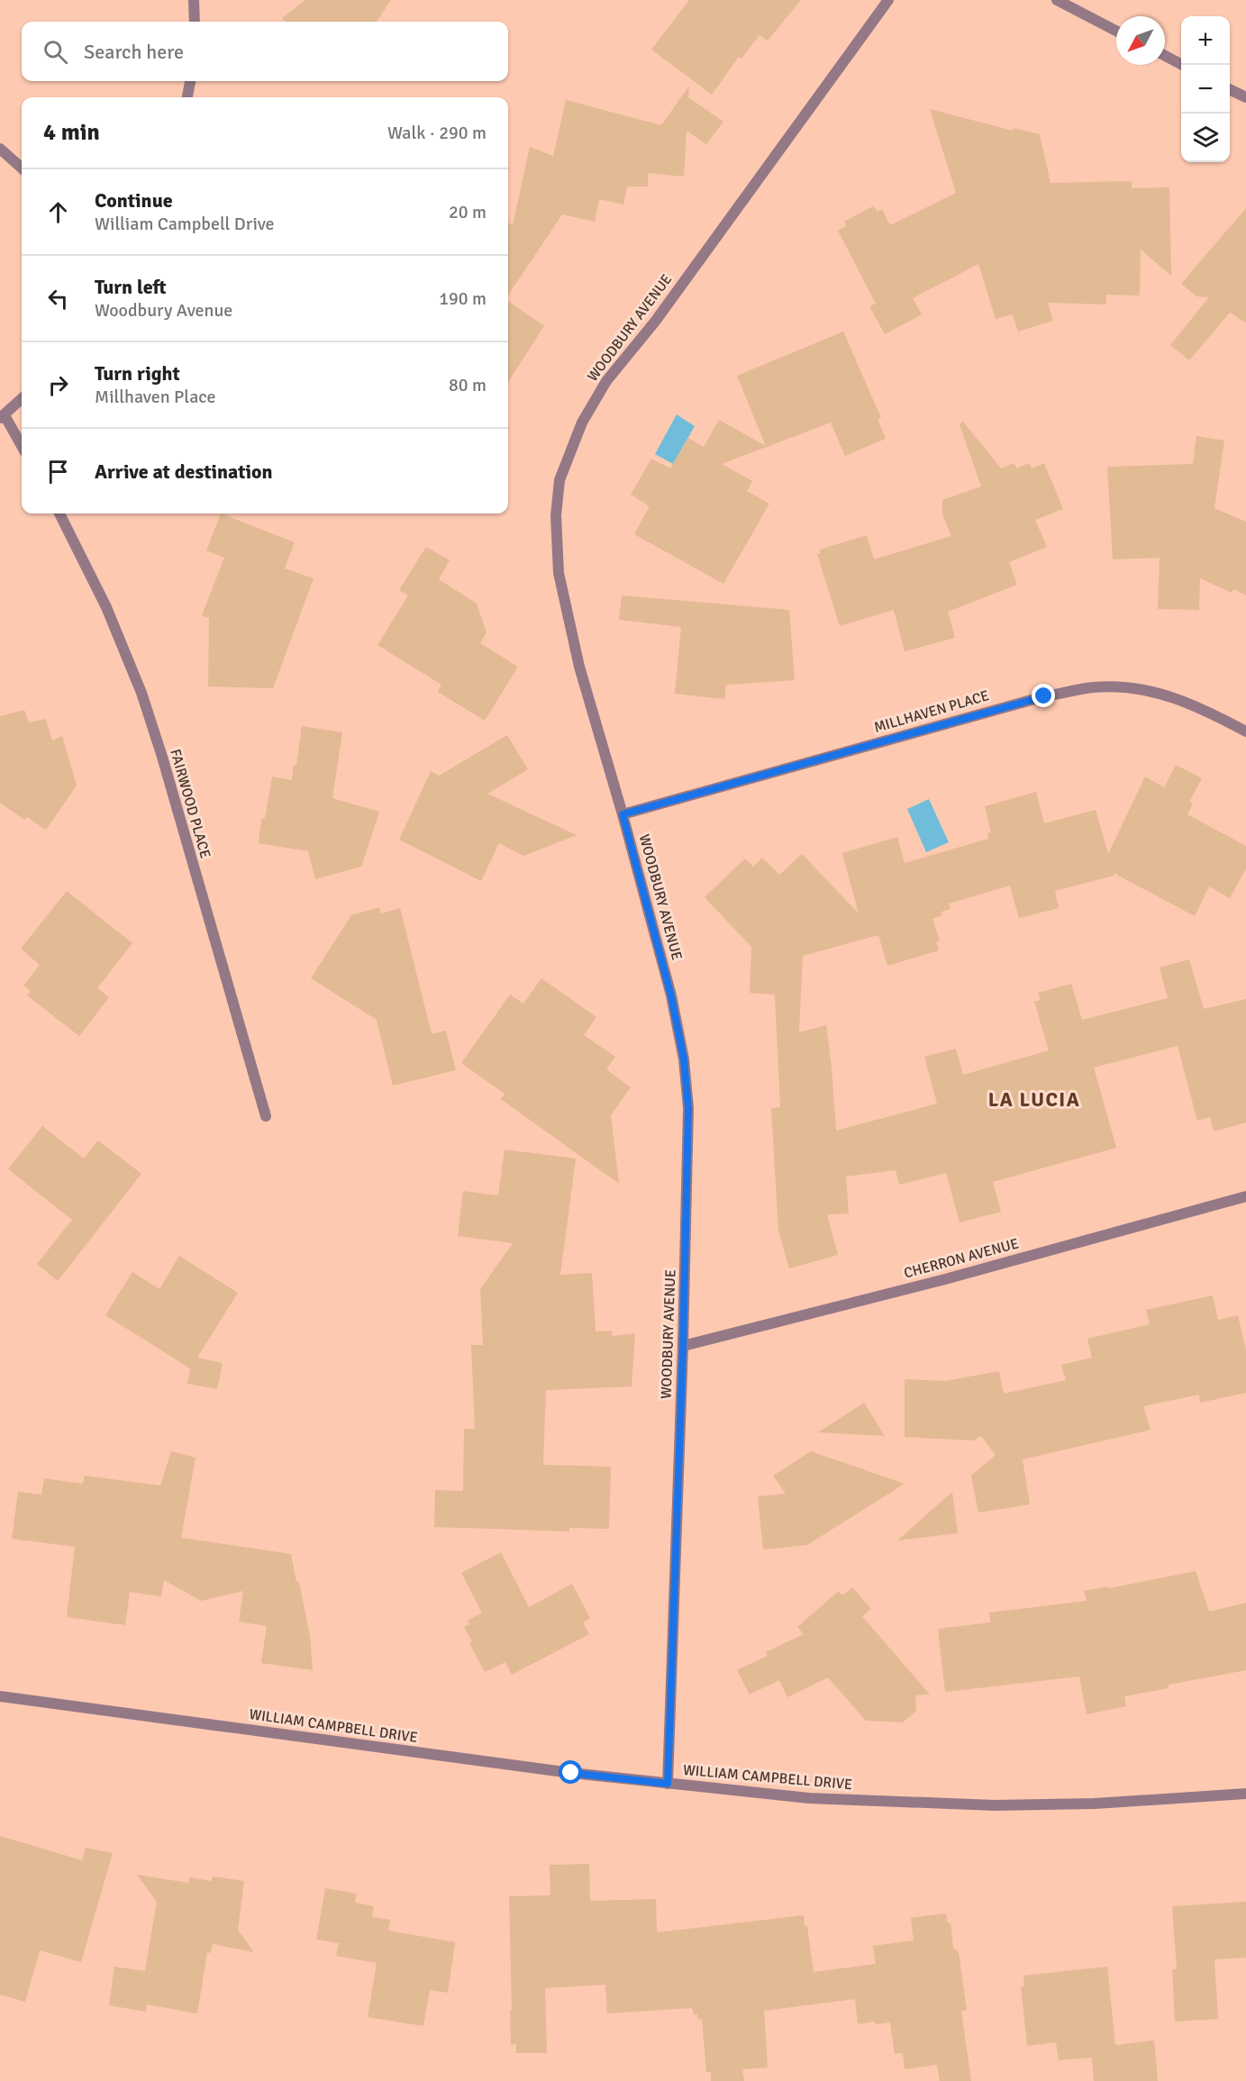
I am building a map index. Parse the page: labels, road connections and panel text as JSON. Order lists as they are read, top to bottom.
{
  "streets": {
    "street": [
      "WOODBURY AVENUE",
      "MILLHAVEN PLACE",
      "FAIRWOOD PLACE",
      "CHERRON AVENUE",
      "WILLIAM CAMPBELL DRIVE"
    ]
  },
  "crossings": [
    ["WOODBURY AVENUE", "MILLHAVEN PLACE"],
    ["WOODBURY AVENUE", "CHERRON AVENUE"],
    ["WOODBURY AVENUE", "WILLIAM CAMPBELL DRIVE"]
  ],
  "districts": ["LA LUCIA"],
  "north": "bottom left",
  "page": {
    "map_buttons": ["+", "−"],
    "search": "Search here",
    "heading": ["4 min", "Walk · 290 m"],
    "list": [
      ["Continue", "William Campbell Drive", "20 m"],
      ["Turn left", "Woodbury Avenue", "190 m"],
      ["Turn right", "Millhaven Place", "80 m"],
      "Arrive at destination"
    ]
  }
}
